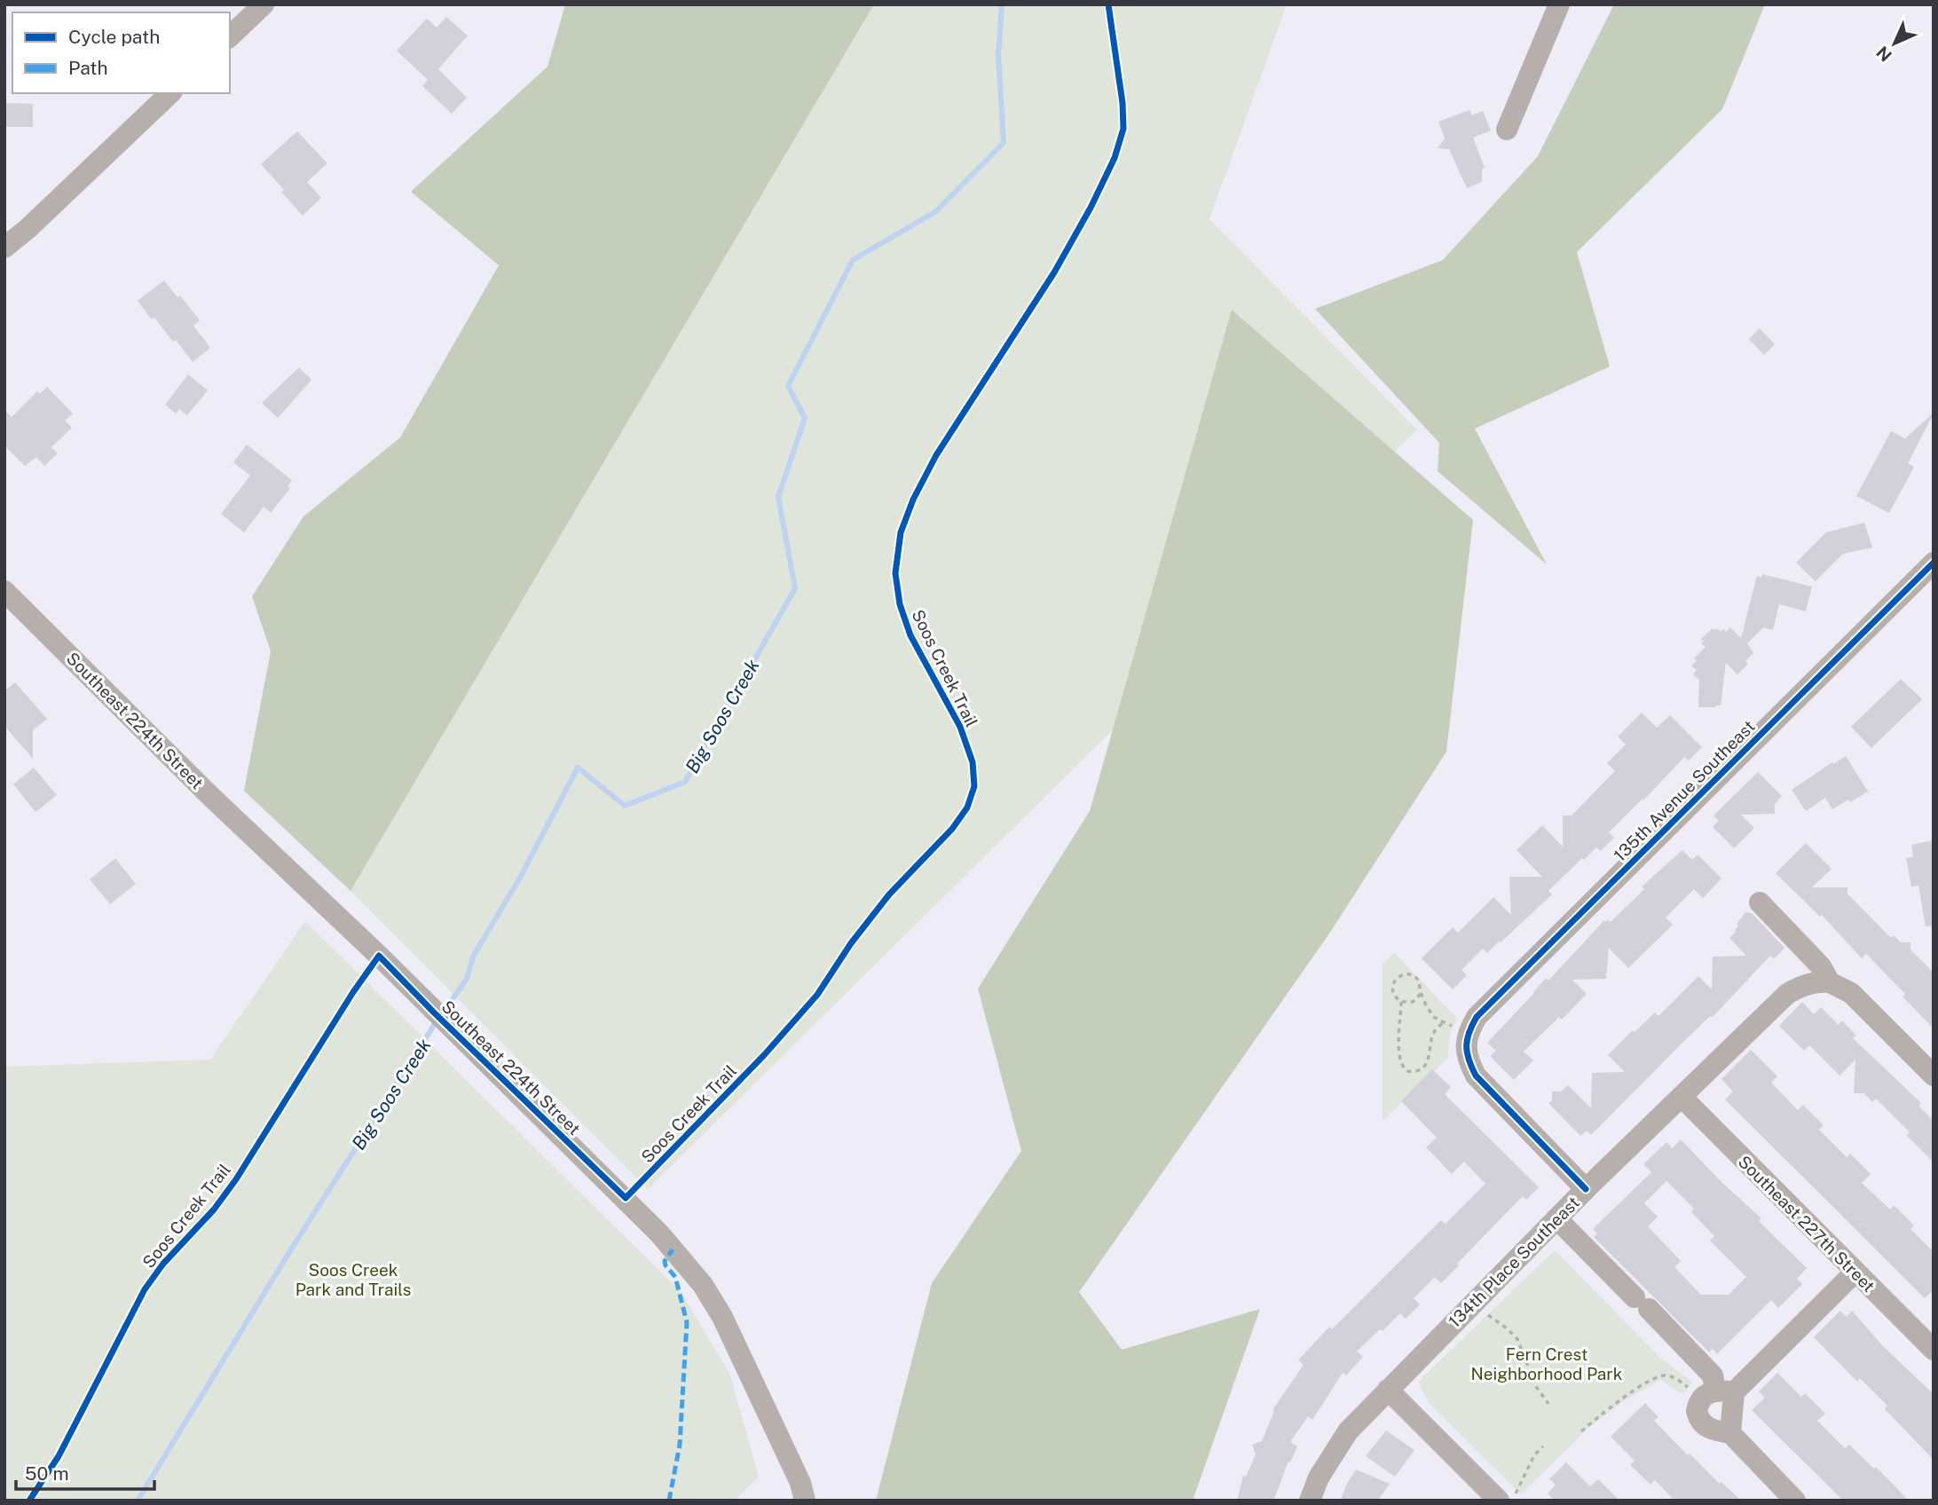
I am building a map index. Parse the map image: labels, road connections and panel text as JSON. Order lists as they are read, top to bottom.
{
  "streets": {
    "street": [
      "Southeast 224th Street",
      "135th Avenue Southeast",
      "Southeast 227th Street",
      "134th Place Southeast"
    ],
    "cycle path": ["Soos Creek Trail"]
  },
  "crossings": [
    ["Southeast 227th Street", "134th Place Southeast"]
  ],
  "water": ["Big Soos Creek"],
  "parks": ["Soos Creek Park and Trails", "Fern Crest Neighborhood Park"],
  "legend": ["Cycle path", "Path"],
  "scale_bar": "50 m",
  "north": "bottom left"
}
